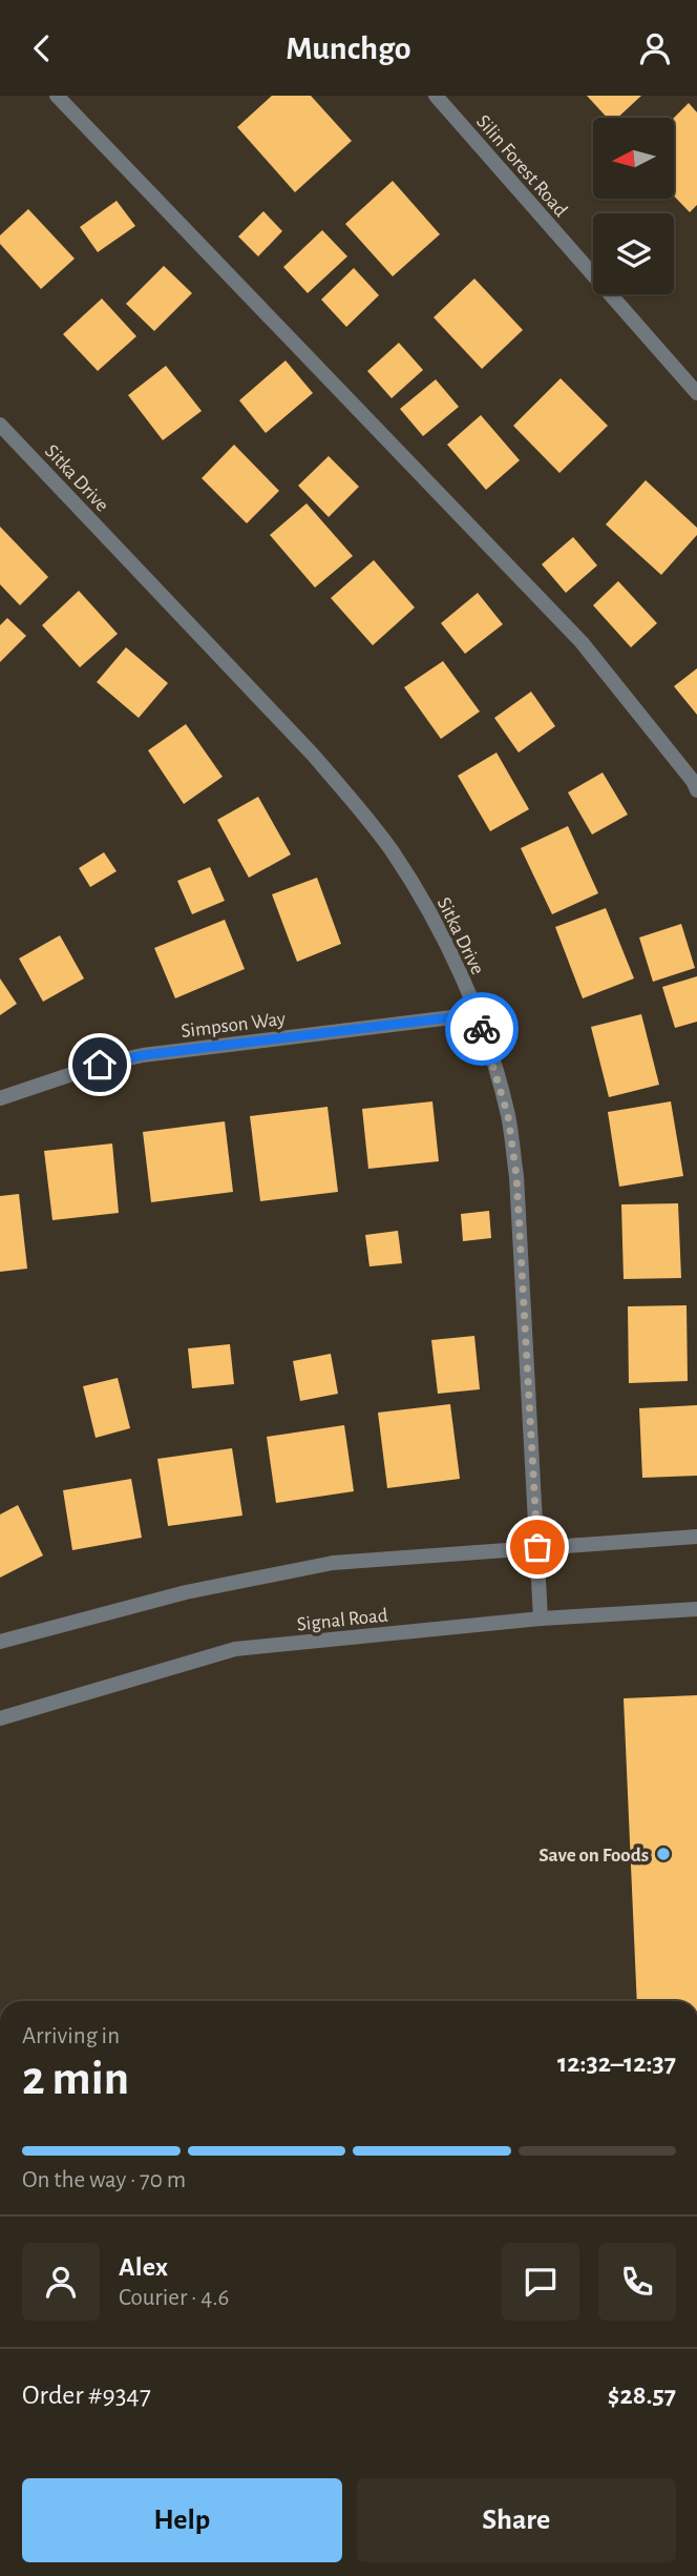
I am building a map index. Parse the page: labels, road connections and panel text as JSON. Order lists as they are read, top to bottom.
{
  "streets": {
    "street": [
      "Silin Forest Road",
      "Sitka Drive",
      "Simpson Way",
      "Signal Road"
    ]
  },
  "crossings": [
    ["Sitka Drive", "Simpson Way"],
    ["Sitka Drive", "Signal Road"]
  ],
  "places": ["Save on Foods"],
  "north": "left",
  "page": {
    "header": "Munchgo",
    "heading": ["2 min", "Arriving in", "12:32–12:37"],
    "panel": [
      "Alex",
      "Courier · 4.6",
      "Order #9347",
      "$28.57"
    ],
    "bar": "On the way · 70 m",
    "buttons": ["Help", "Share"]
  }
}
